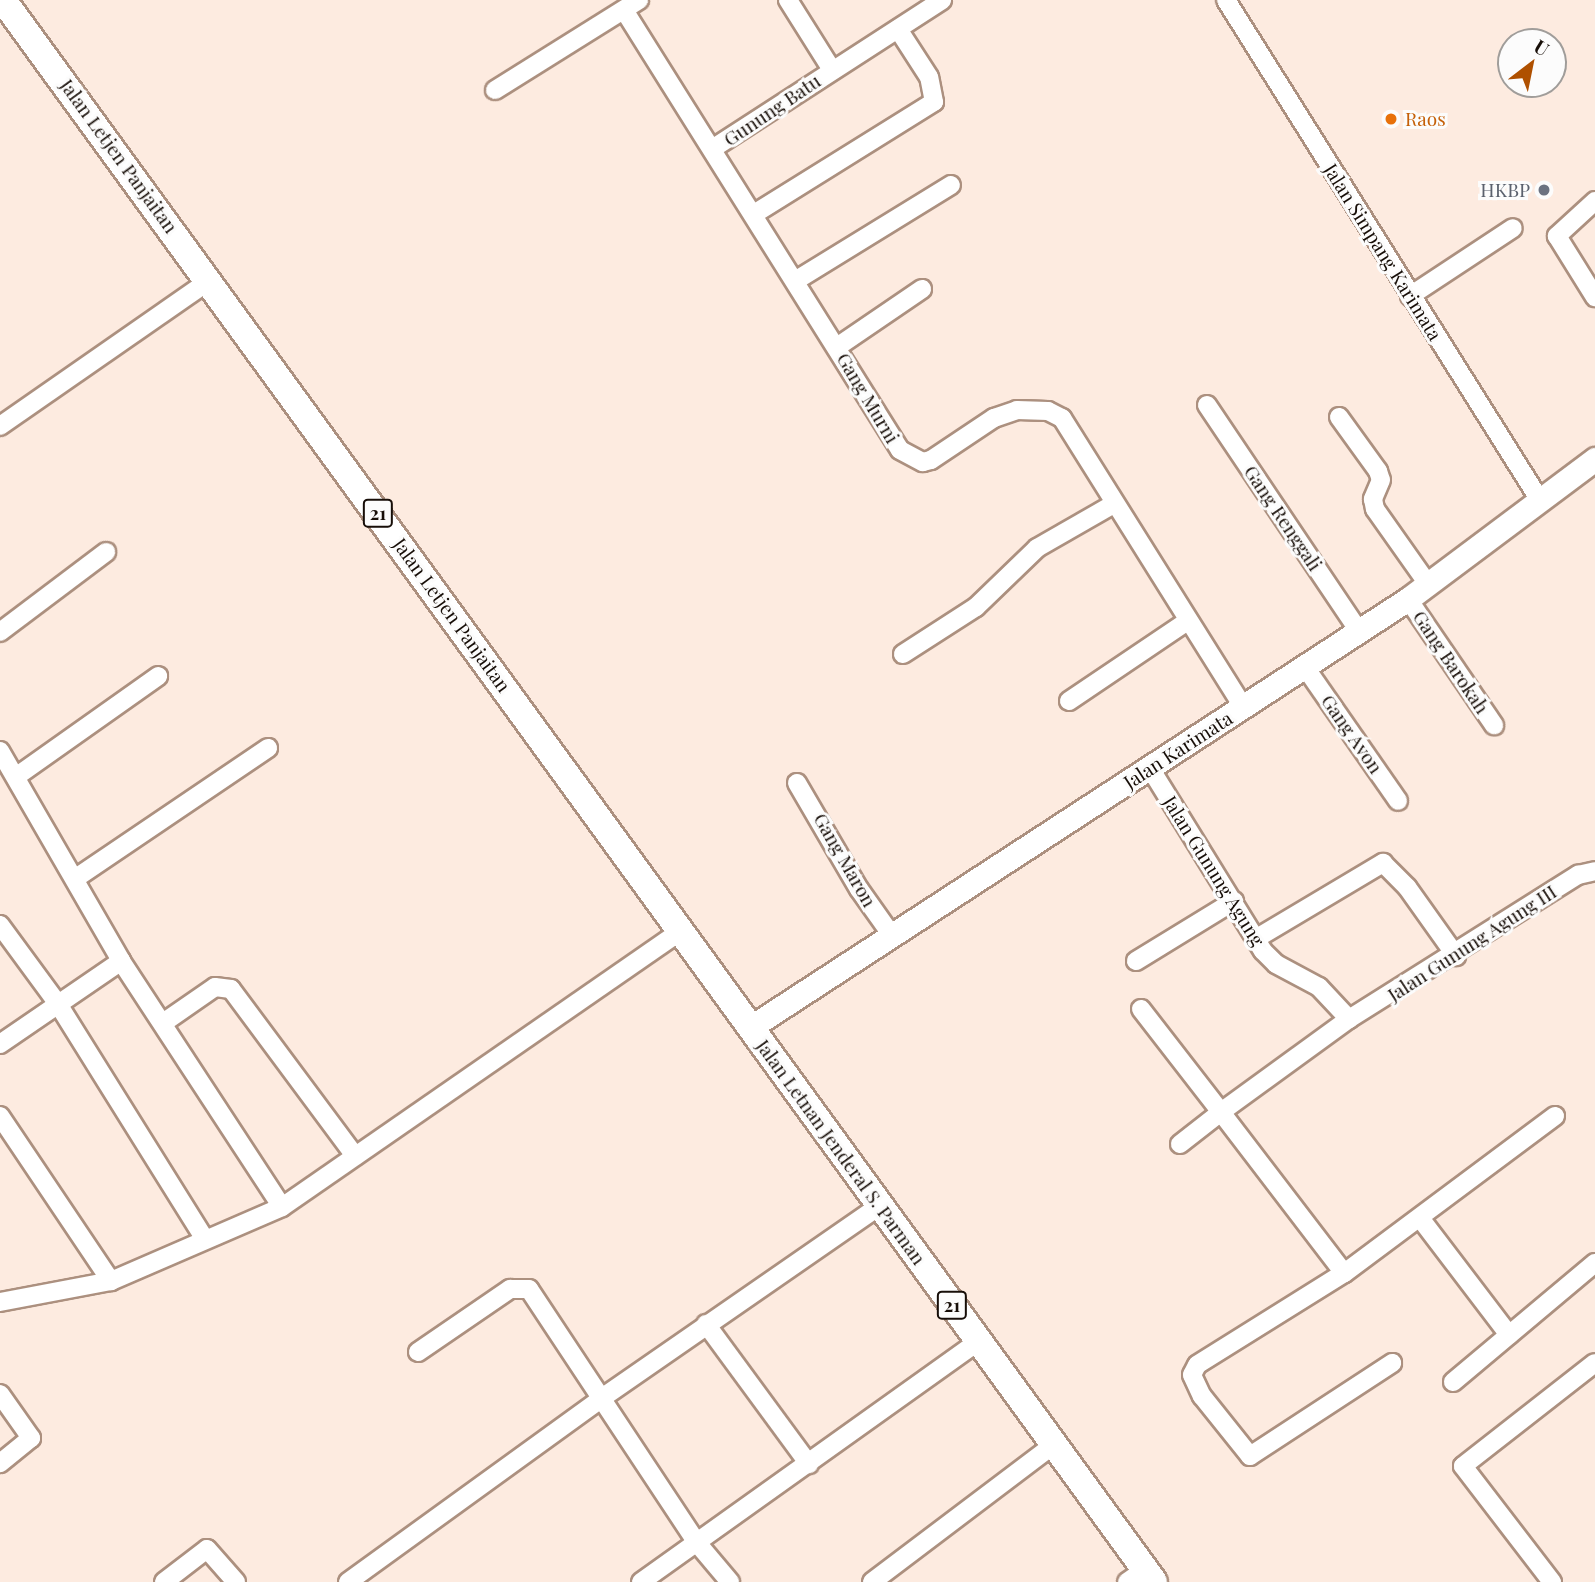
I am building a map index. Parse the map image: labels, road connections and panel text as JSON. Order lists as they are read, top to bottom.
{
  "streets": {
    "highway": ["Jalan Letjen Panjaitan", "21", "Jalan Letnan Jenderal S. Parman"],
    "main road": ["Jalan Karimata"],
    "street": [
      "Gunung Batu",
      "Jalan Simpang Karimata",
      "Gang Murni",
      "Gang Renggali",
      "Gang Barokah",
      "Gang Avon",
      "Gang Maron",
      "Jalan Gunung Agung",
      "Jalan Gunung Agung III"
    ]
  },
  "crossings": [
    ["Gunung Batu", "Gang Murni"],
    ["Jalan Letjen Panjaitan", "Jalan Karimata"],
    ["Jalan Letjen Panjaitan", "Jalan Letnan Jenderal S. Parman"],
    ["Jalan Simpang Karimata", "Jalan Karimata"],
    ["Gang Murni", "Jalan Karimata"],
    ["Gang Renggali", "Jalan Karimata"],
    ["Gang Barokah", "Jalan Karimata"],
    ["Gang Avon", "Jalan Karimata"],
    ["Jalan Karimata", "Gang Maron"],
    ["Jalan Karimata", "Jalan Gunung Agung"],
    ["Jalan Karimata", "Jalan Letnan Jenderal S. Parman"],
    ["Jalan Gunung Agung", "Jalan Gunung Agung III"]
  ],
  "places": ["Raos", "HKBP"],
  "north": "top right"
}
